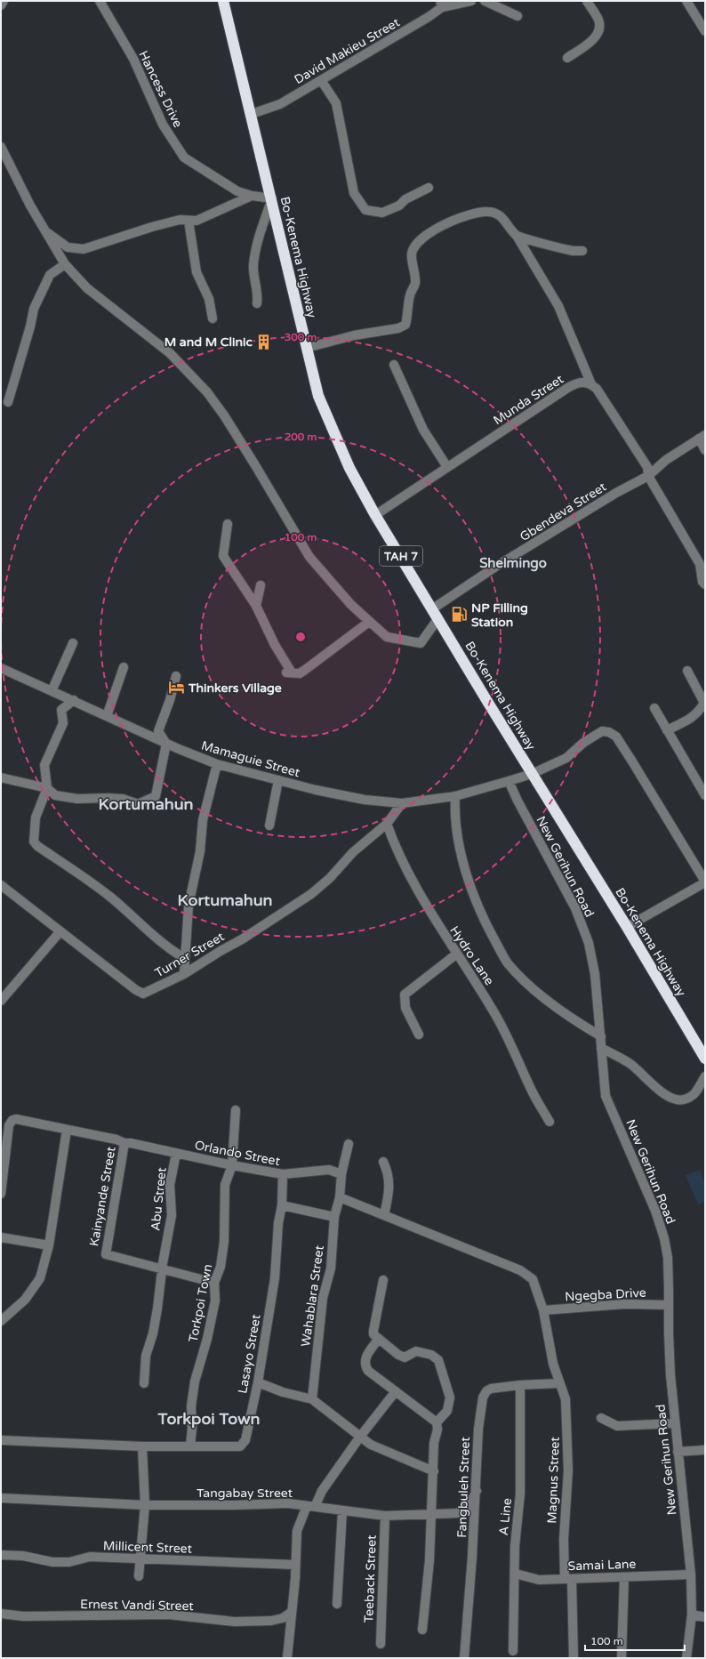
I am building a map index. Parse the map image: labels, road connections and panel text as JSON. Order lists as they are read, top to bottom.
{
  "streets": {
    "highway": ["Bo-Kenema Highway", "TAH 7"],
    "street": [
      "David Makieu Street",
      "Hancess Drive",
      "Munda Street",
      "Gbendeva Street",
      "Mamaguie Street",
      "New Gerihun Road",
      "Turner Street",
      "Hydro Lane",
      "Orlando Street",
      "Kainyande Street",
      "Abu Street",
      "Ngegba Drive",
      "Wahablara Street",
      "Torkpoi Town",
      "Lasayo Street",
      "Magnus Street",
      "Fangbuleh Street",
      "Tangabay Street",
      "A Line",
      "Millicent Street",
      "Samai Lane",
      "Teeback Street",
      "Ernest Vandi Street"
    ]
  },
  "crossings": [
    ["David Makieu Street", "Bo-Kenema Highway"],
    ["Hancess Drive", "Bo-Kenema Highway"],
    ["Bo-Kenema Highway", "Munda Street"],
    ["Bo-Kenema Highway", "Gbendeva Street"],
    ["Mamaguie Street", "New Gerihun Road"],
    ["New Gerihun Road", "Ngegba Drive"],
    ["New Gerihun Road", "Samai Lane"],
    ["Turner Street", "Hydro Lane"],
    ["Orlando Street", "Kainyande Street"],
    ["Orlando Street", "Abu Street"],
    ["Orlando Street", "Torkpoi Town"],
    ["Orlando Street", "Lasayo Street"],
    ["Kainyande Street", "Abu Street"],
    ["Ngegba Drive", "Magnus Street"],
    ["Torkpoi Town", "Lasayo Street"],
    ["Magnus Street", "Fangbuleh Street"],
    ["Magnus Street", "Samai Lane"],
    ["Fangbuleh Street", "Tangabay Street"],
    ["Fangbuleh Street", "A Line"],
    ["Tangabay Street", "Teeback Street"],
    ["A Line", "Samai Lane"]
  ],
  "districts": [
    "Shelmingo",
    "Kortumahun",
    "Kortumahun",
    "Torkpoi Town"
  ],
  "places": {
    "building": ["M and M Clinic"],
    "fuel station": ["NP Filling Station"],
    "hotel": ["Thinkers Village"]
  },
  "scale_bar": "100 m",
  "rings": ["300 m", "200 m", "100 m"]
}
